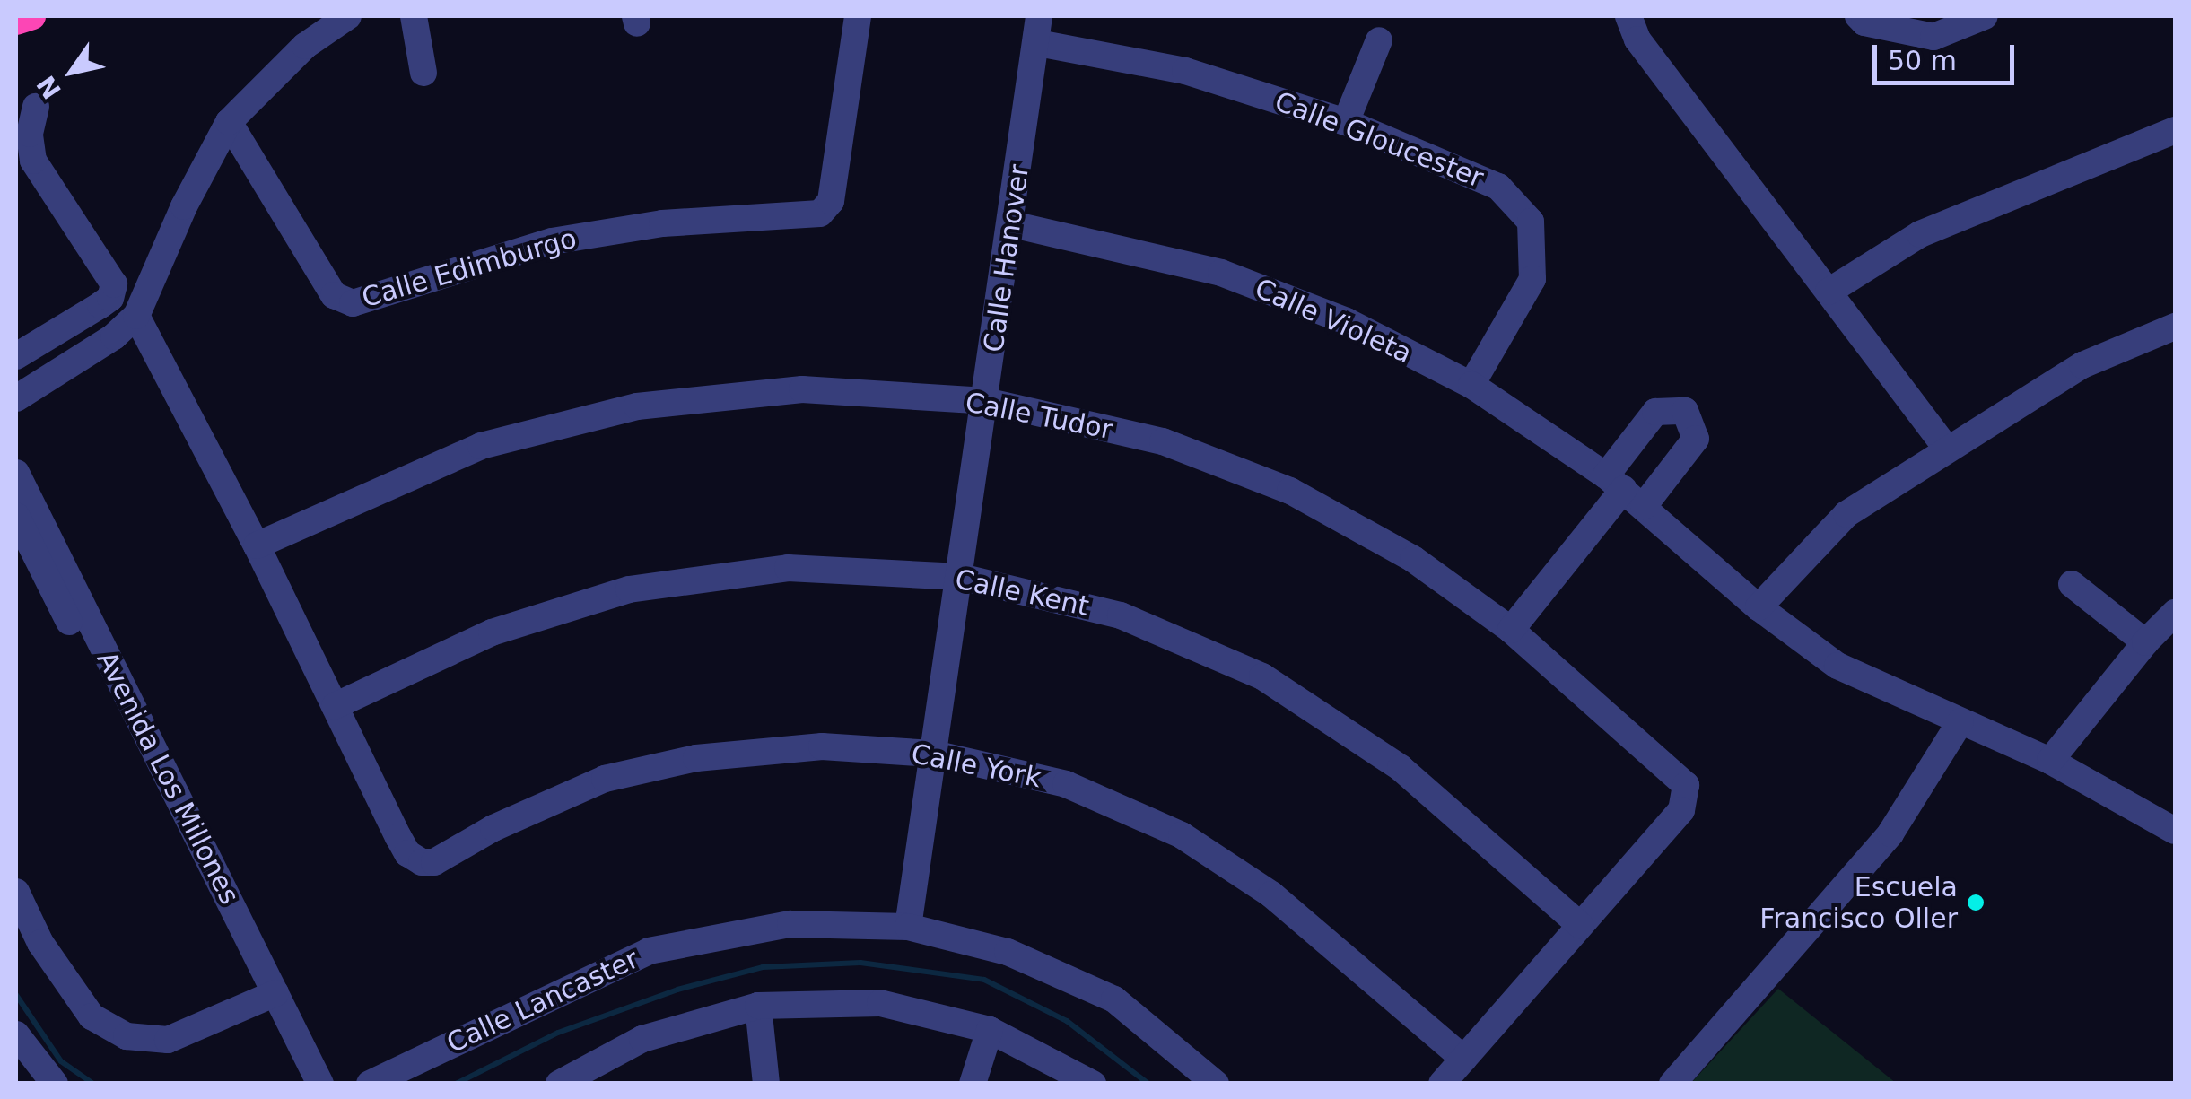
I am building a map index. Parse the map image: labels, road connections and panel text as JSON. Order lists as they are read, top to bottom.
{
  "streets": {
    "street": [
      "Calle Gloucester",
      "Calle Hanover",
      "Calle Edimburgo",
      "Calle Violeta",
      "Calle Tudor",
      "Calle Kent",
      "Calle York",
      "Avenida Los Millones",
      "Calle Lancaster"
    ]
  },
  "crossings": [
    ["Calle Gloucester", "Calle Hanover"],
    ["Calle Gloucester", "Calle Violeta"],
    ["Calle Hanover", "Calle Violeta"],
    ["Calle Hanover", "Calle Tudor"],
    ["Calle Hanover", "Calle Kent"],
    ["Calle Hanover", "Calle York"],
    ["Calle Hanover", "Calle Lancaster"],
    ["Calle Tudor", "Calle Kent"],
    ["Calle Kent", "Calle York"]
  ],
  "places": ["Escuela Francisco Oller"],
  "scale_bar": "50 m",
  "north": "bottom left"
}
